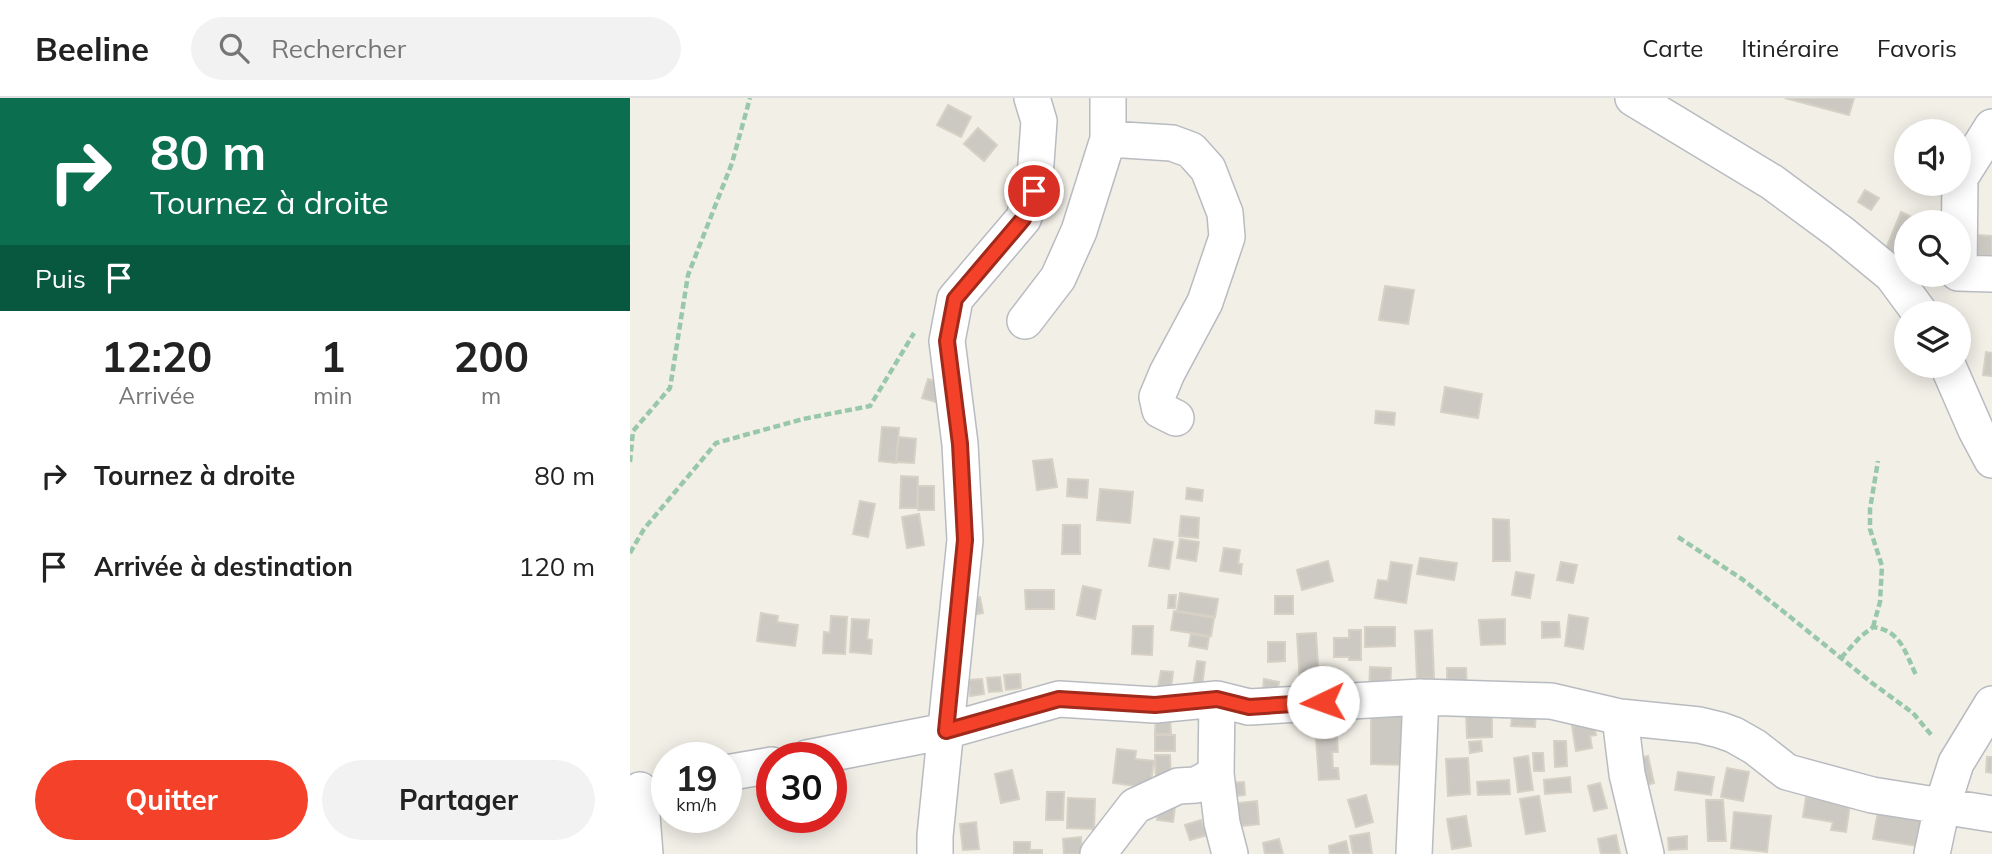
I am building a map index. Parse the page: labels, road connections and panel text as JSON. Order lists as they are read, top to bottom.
{
  "page": {
    "header": "Beeline",
    "search": "Rechercher",
    "nav": ["Carte", "Itinéraire", "Favoris"],
    "turn": ["80 m", "Tournez à droite"],
    "then": "Puis",
    "eta": [
      "12:20",
      "Arrivée",
      "1",
      "min",
      "200",
      "m"
    ],
    "list": [
      {
        "name": "Tournez à droite",
        "value": "80 m"
      },
      {
        "name": "Arrivée à destination",
        "value": "120 m"
      }
    ],
    "speed": "19 km/h",
    "limit": "30",
    "buttons": ["Quitter", "Partager"]
  }
}
